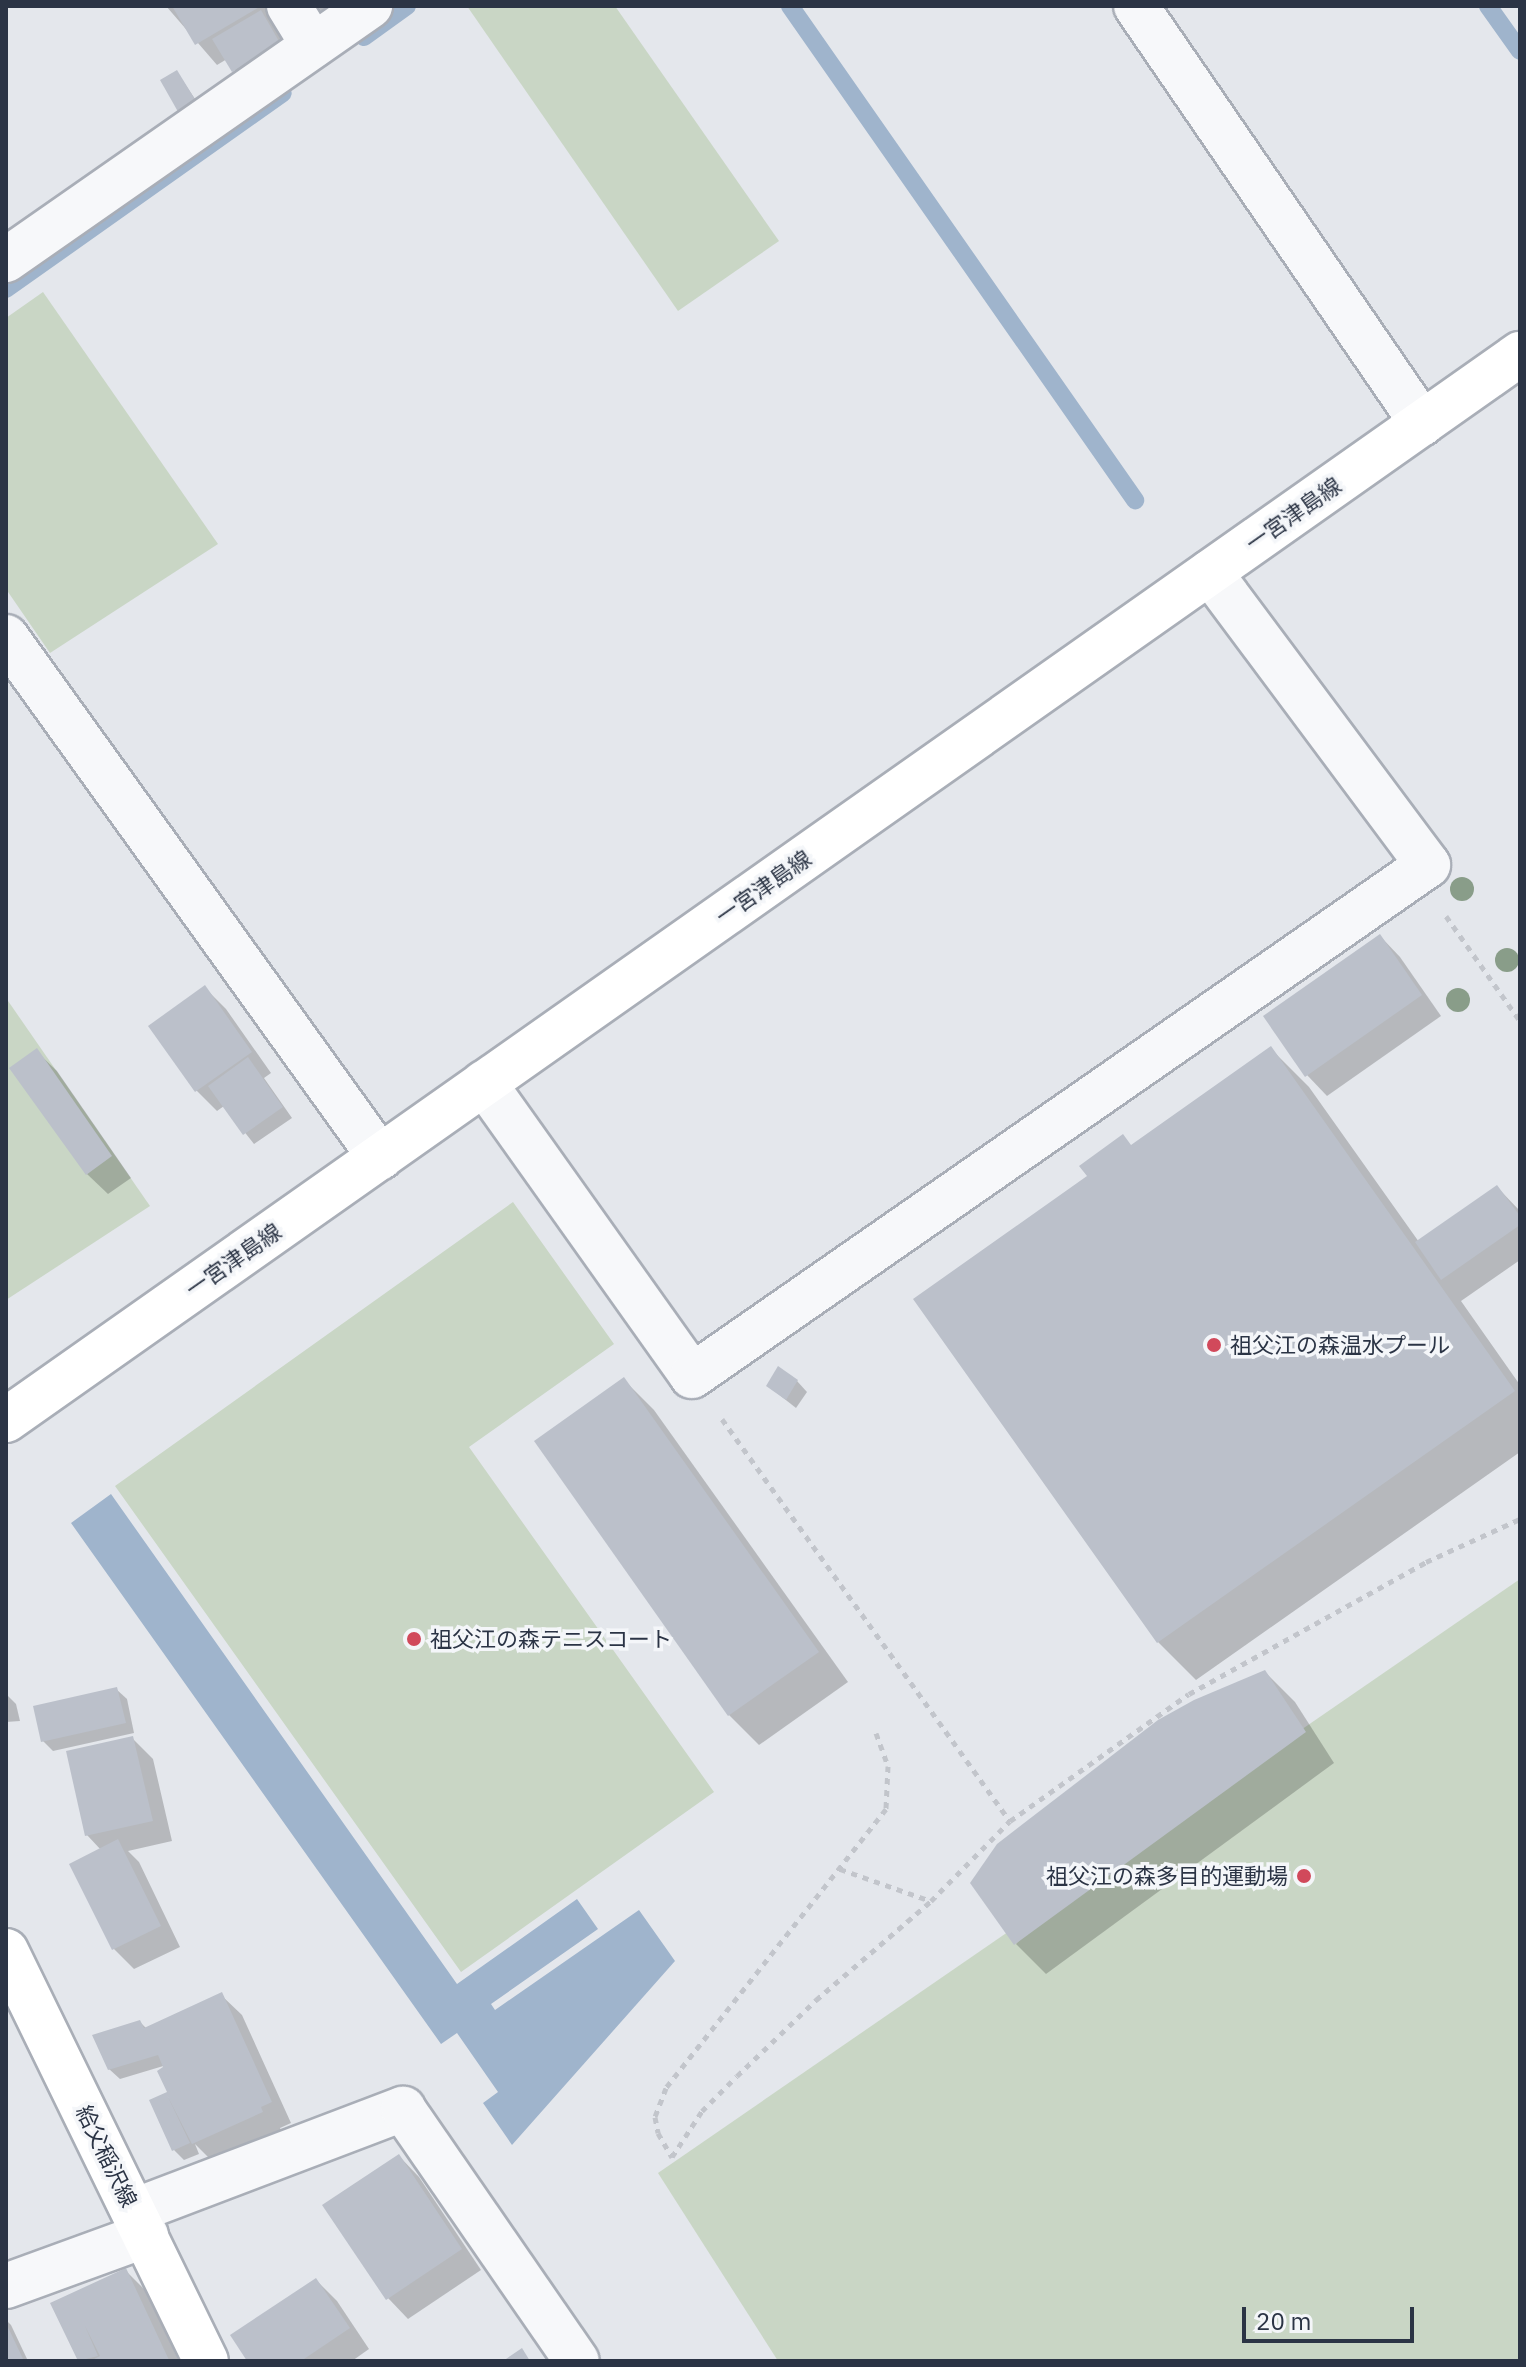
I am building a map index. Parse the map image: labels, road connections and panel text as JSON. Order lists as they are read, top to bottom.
{
  "streets": {
    "main road": ["一宮津島線", "給父稲沢線"]
  },
  "places": ["祖父江の森温水プール", "祖父江の森テニスコート", "祖父江の森多目的運動場"],
  "scale_bar": "20 m"
}
